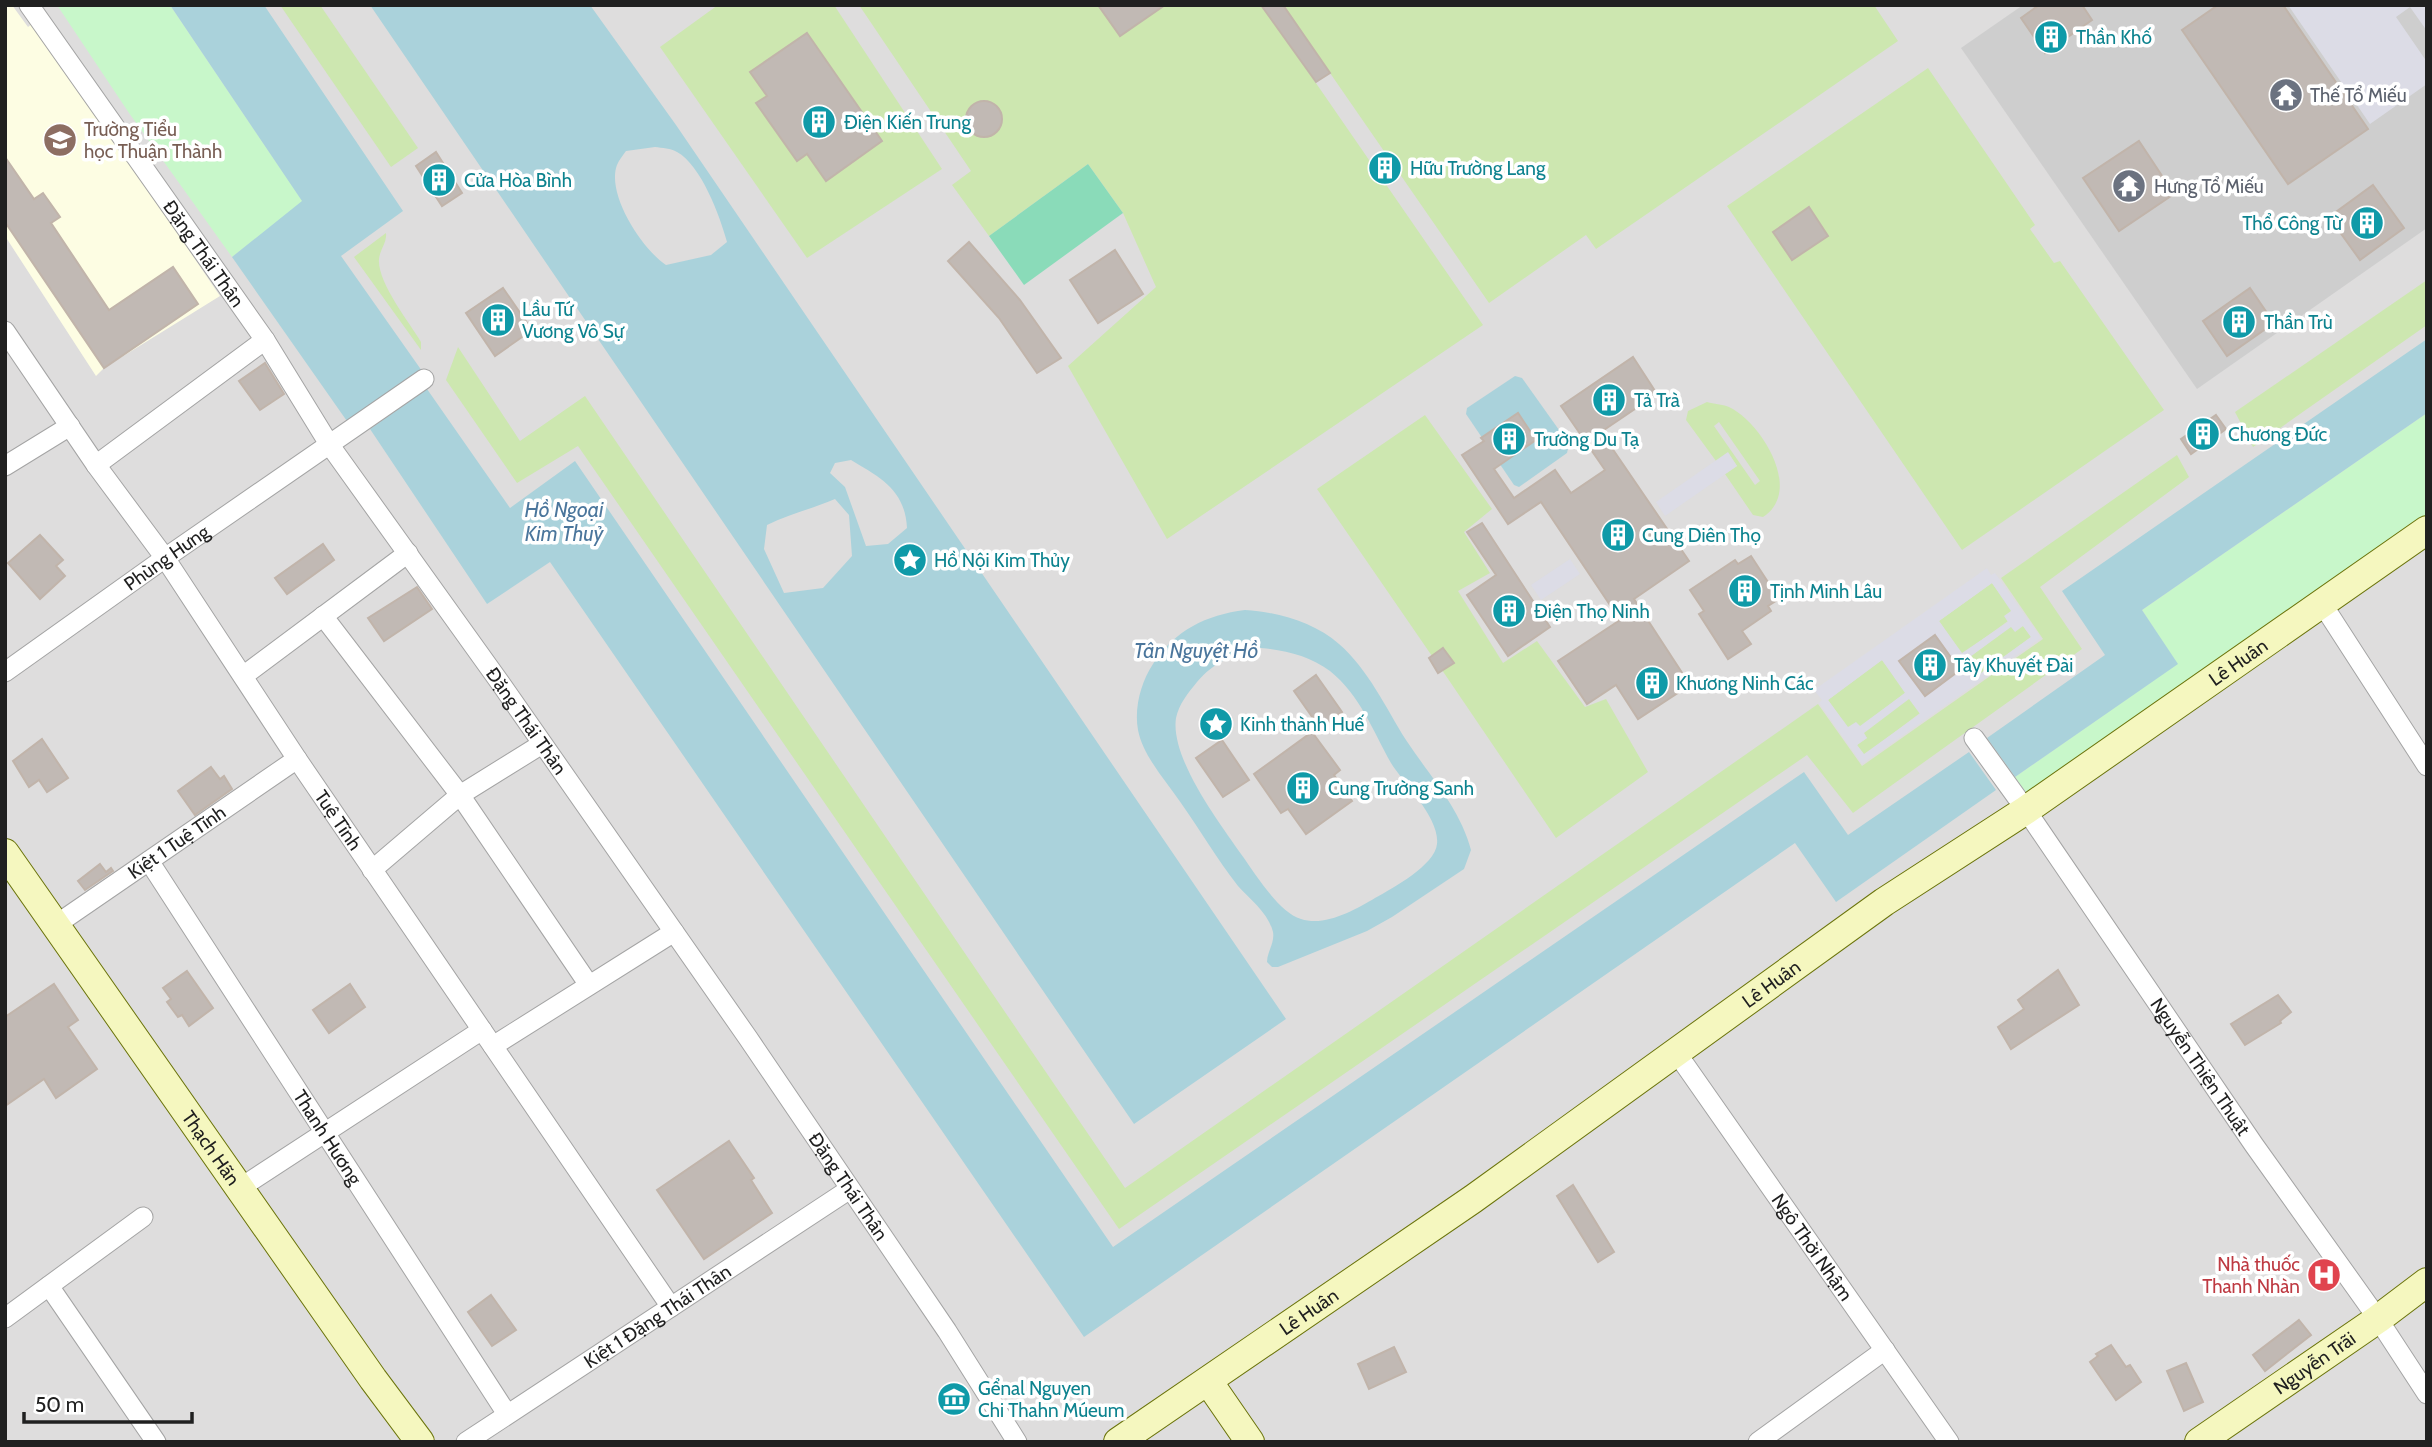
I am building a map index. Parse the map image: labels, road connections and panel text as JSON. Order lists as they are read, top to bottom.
{
  "streets": {
    "street": [
      "Đặng Thái Thân",
      "Phùng Hưng",
      "Lê Huân",
      "Tuệ Tĩnh",
      "Kiệt 1 Tuệ Tĩnh",
      "Nguyễn Thiện Thuật",
      "Thanh Hương",
      "Thạch Hãn",
      "Ngô Thời Nhậm",
      "Kiệt 1 Đặng Thái Thân",
      "Nguyễn Trãi"
    ]
  },
  "crossings": [
    ["Đặng Thái Thân", "Phùng Hưng"],
    ["Đặng Thái Thân", "Kiệt 1 Đặng Thái Thân"],
    ["Phùng Hưng", "Tuệ Tĩnh"],
    ["Lê Huân", "Nguyễn Thiện Thuật"],
    ["Lê Huân", "Ngô Thời Nhậm"],
    ["Tuệ Tĩnh", "Kiệt 1 Tuệ Tĩnh"],
    ["Tuệ Tĩnh", "Kiệt 1 Đặng Thái Thân"],
    ["Kiệt 1 Tuệ Tĩnh", "Thanh Hương"],
    ["Kiệt 1 Tuệ Tĩnh", "Thạch Hãn"],
    ["Nguyễn Thiện Thuật", "Nguyễn Trãi"],
    ["Thanh Hương", "Kiệt 1 Đặng Thái Thân"]
  ],
  "water": ["Hồ Ngoại Kim Thuỷ", "Tân Nguyệt Hồ"],
  "places": {
    "building": [
      "Thần Khố",
      "Điện Kiến Trung",
      "Hữu Trường Lang",
      "Cửa Hòa Bình",
      "Thổ Công Từ",
      "Lầu Tứ Vương Vô Sự",
      "Thần Trù",
      "Tả Trà",
      "Chương Đức",
      "Trường Du Tạ",
      "Cung Diên Thọ",
      "Tịnh Minh Lâu",
      "Điện Thọ Ninh",
      "Tây Khuyết Đài",
      "Khương Ninh Các",
      "Cung Trường Sanh"
    ],
    "temple": ["Thế Tổ Miếu", "Hưng Tổ Miếu"],
    "school or university": ["Trường Tiểu học Thuận Thành"],
    "place": ["Hồ Nội Kim Thủy", "Kinh thành Huế"],
    "hospital": ["Nhà thuốc Thanh Nhàn"],
    "museum": ["Gểnal Nguyen Chi Thahn Múeum"]
  },
  "scale_bar": "50 m"
}
